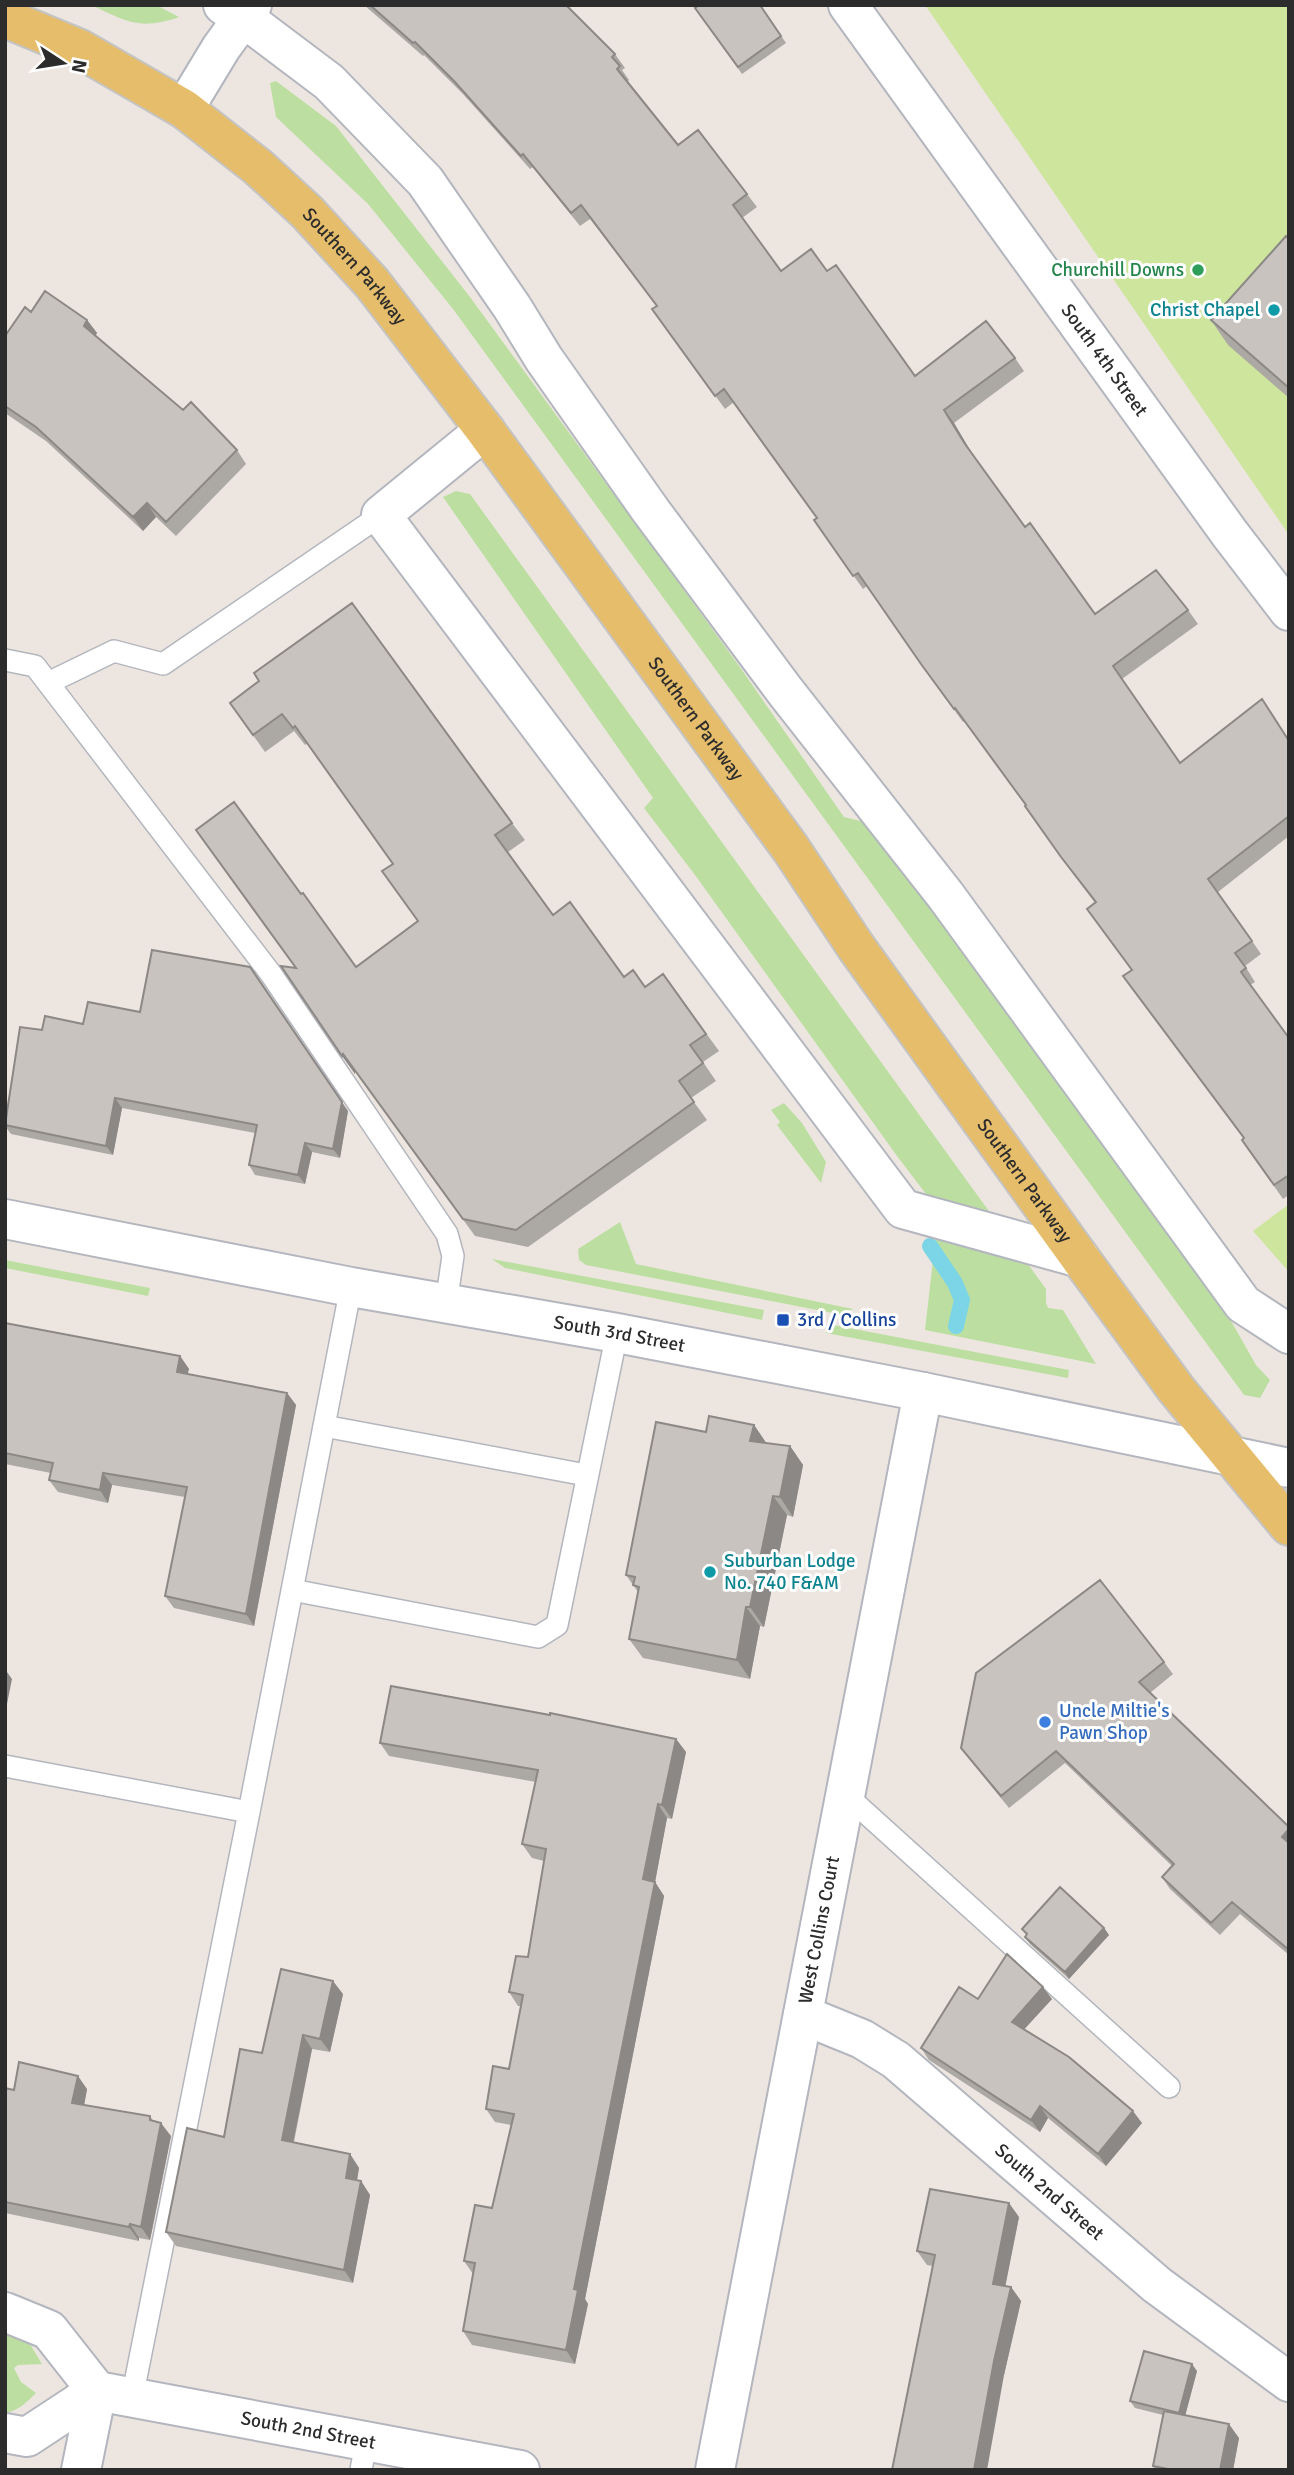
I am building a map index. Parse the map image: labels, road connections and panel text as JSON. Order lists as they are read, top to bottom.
{
  "streets": {
    "main road": ["Southern Parkway"],
    "street": [
      "South 4th Street",
      "South 3rd Street",
      "West Collins Court",
      "South 2nd Street"
    ]
  },
  "crossings": [
    ["Southern Parkway", "South 3rd Street"],
    ["South 3rd Street", "West Collins Court"],
    ["West Collins Court", "South 2nd Street"]
  ],
  "places": {
    "other": [
      "Churchill Downs",
      "Christ Chapel",
      "Suburban Lodge No. 740 F&AM",
      "Uncle Miltie's Pawn Shop"
    ],
    "transit": ["3rd / Collins"]
  },
  "north": "right"
}
